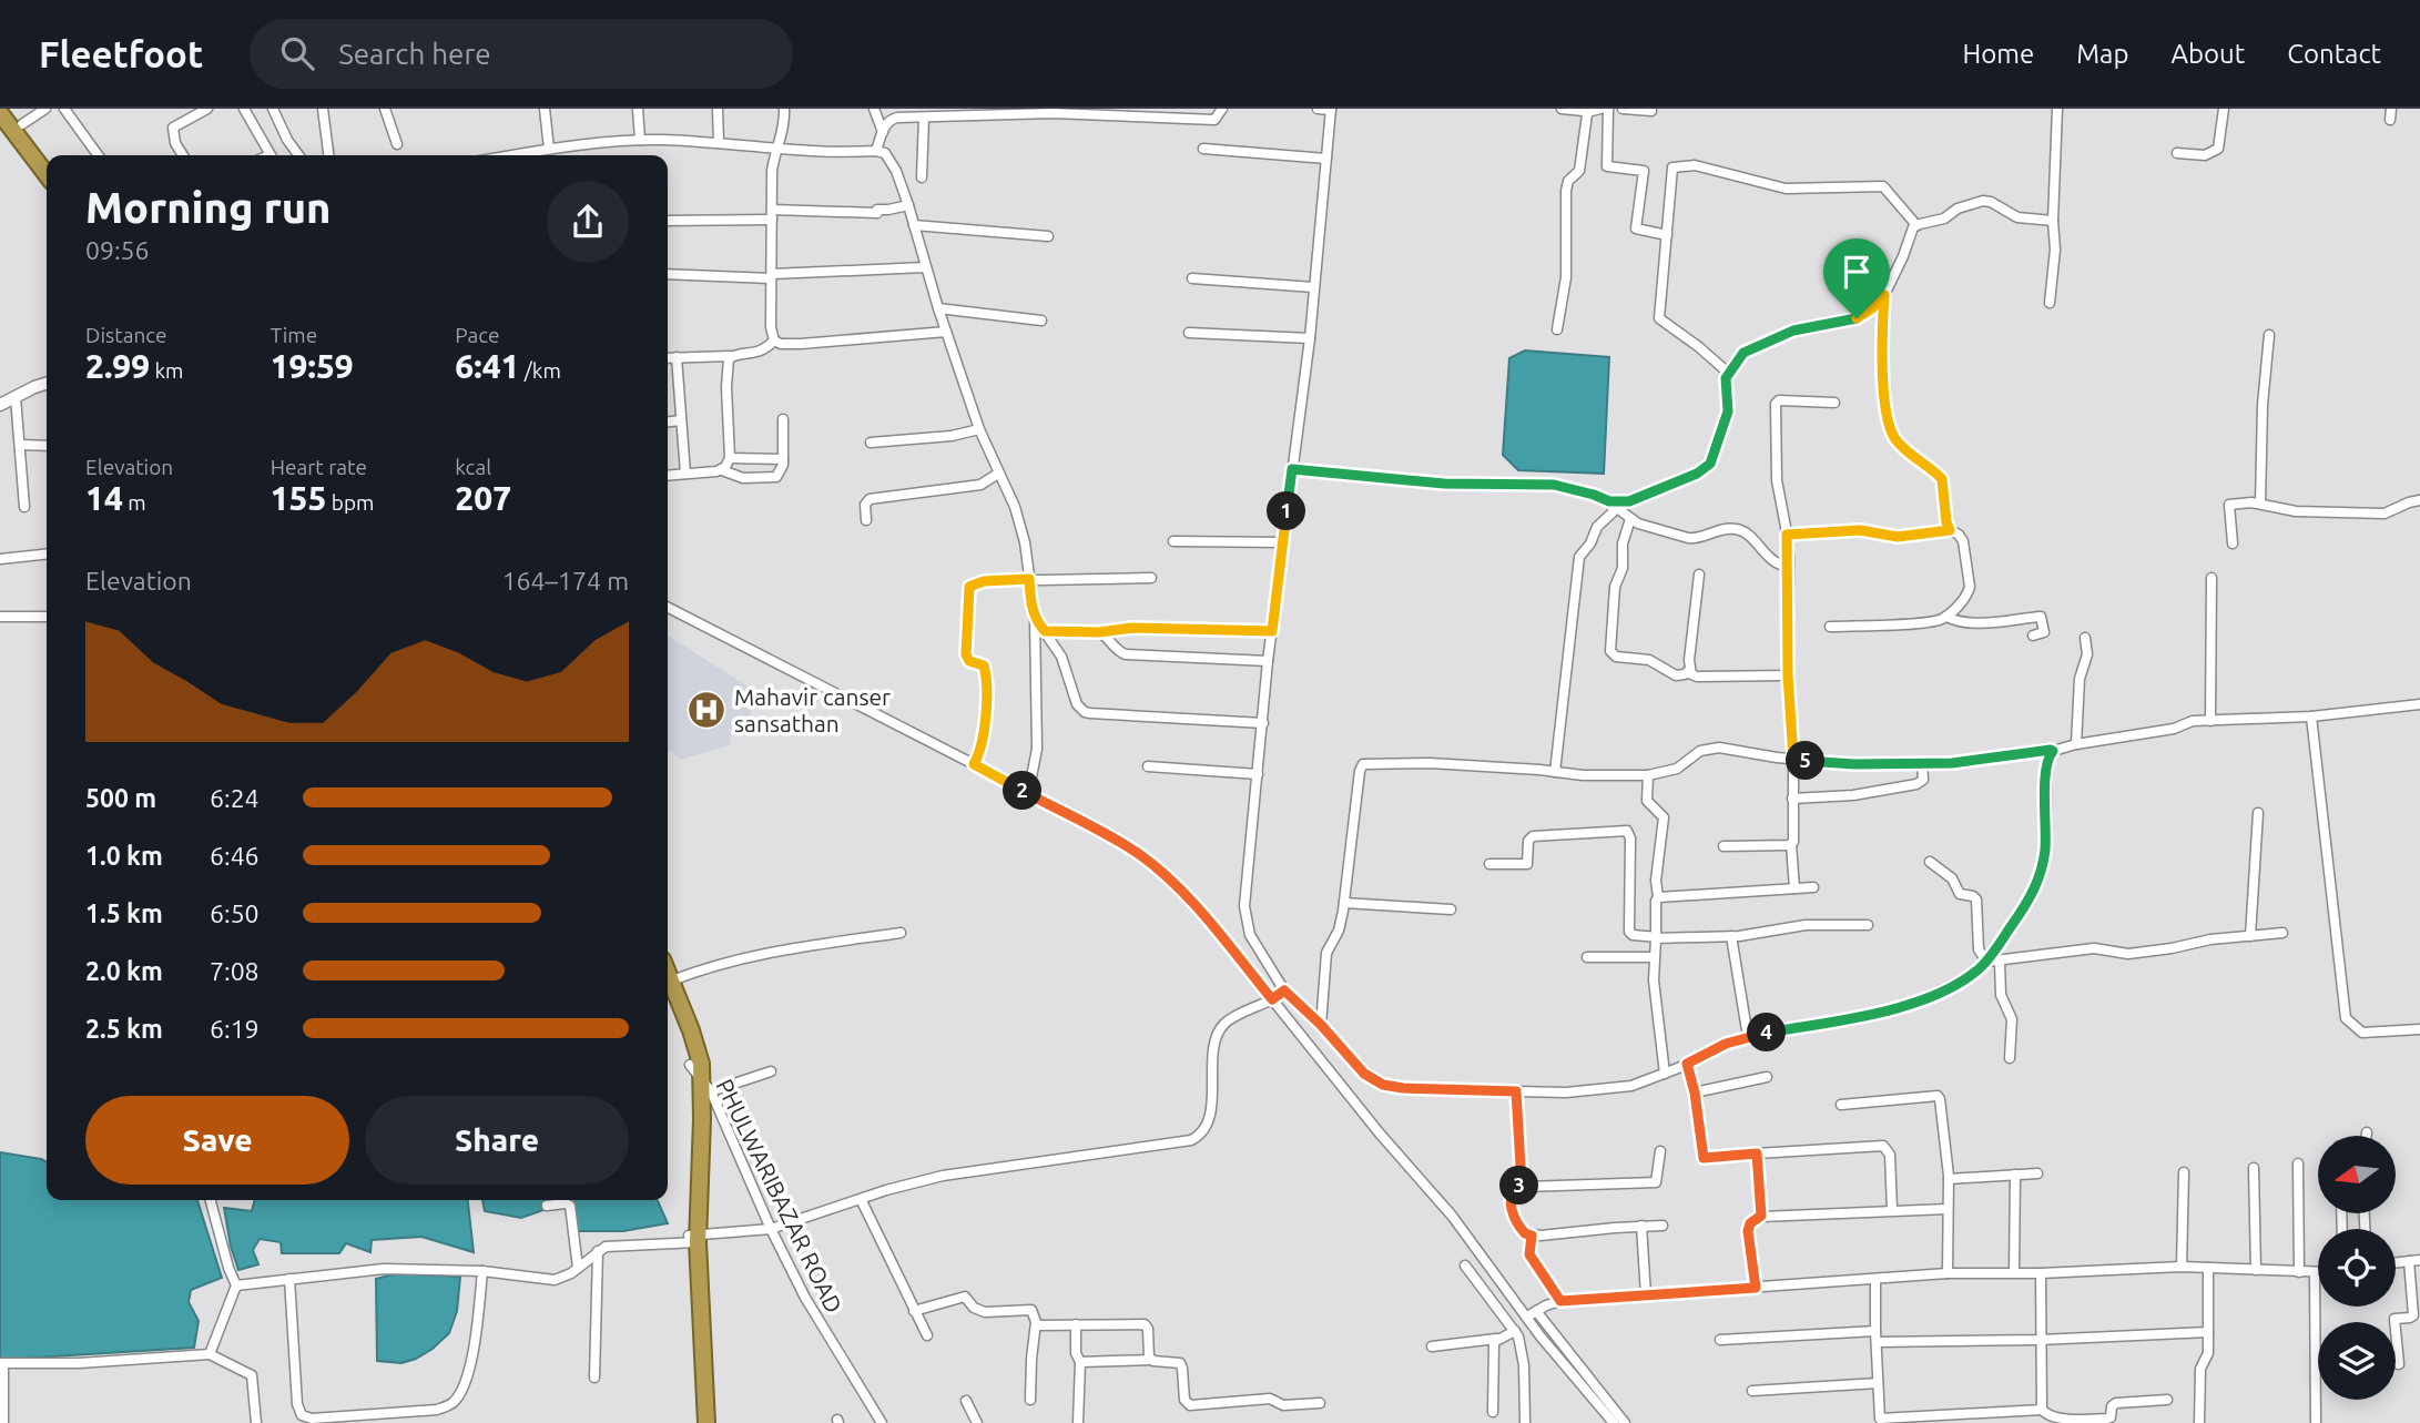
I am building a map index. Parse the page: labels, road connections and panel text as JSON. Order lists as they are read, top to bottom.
{
  "streets": {
    "street": ["PHULWARIBAZAR ROAD"]
  },
  "places": {
    "hospital": ["Mahavir canser sansathan"]
  },
  "north": "left",
  "page": {
    "header": "Fleetfoot",
    "search": "Search here",
    "nav": [
      "Home",
      "Map",
      "About",
      "Contact"
    ],
    "heading": ["Morning run", "09:56"],
    "stats": [
      ["Distance", "2.99 km"],
      ["Time", "19:59"],
      ["Pace", "6:41 /km"],
      ["Elevation", "14 m"],
      ["Heart rate", "155 bpm"],
      ["kcal", "207"]
    ],
    "pins": [
      "1",
      "5",
      "2",
      "4",
      "3"
    ],
    "chart": ["Elevation", "164–174 m"],
    "list": [
      {
        "name": "500 m",
        "note": "6:24"
      },
      {
        "name": "1.0 km",
        "note": "6:46"
      },
      {
        "name": "1.5 km",
        "note": "6:50"
      },
      {
        "name": "2.0 km",
        "note": "7:08"
      },
      {
        "name": "2.5 km",
        "note": "6:19"
      }
    ],
    "buttons": ["Save", "Share"]
  }
}
